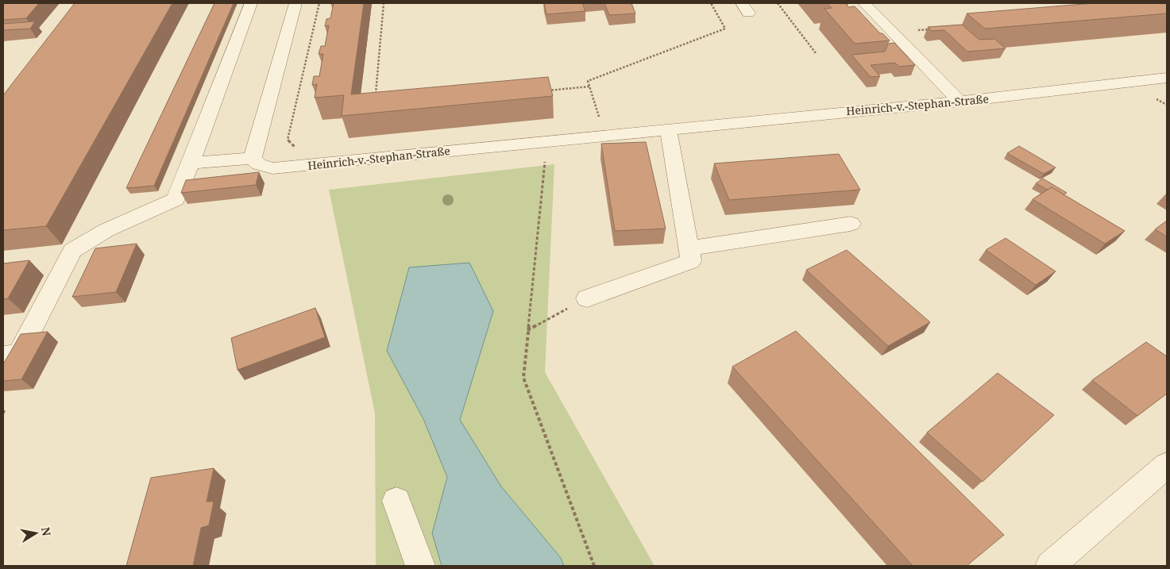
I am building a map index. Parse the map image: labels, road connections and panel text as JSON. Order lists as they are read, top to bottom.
{
  "streets": {
    "street": ["Heinrich-v.-Stephan-Straße"]
  },
  "north": "right"
}
